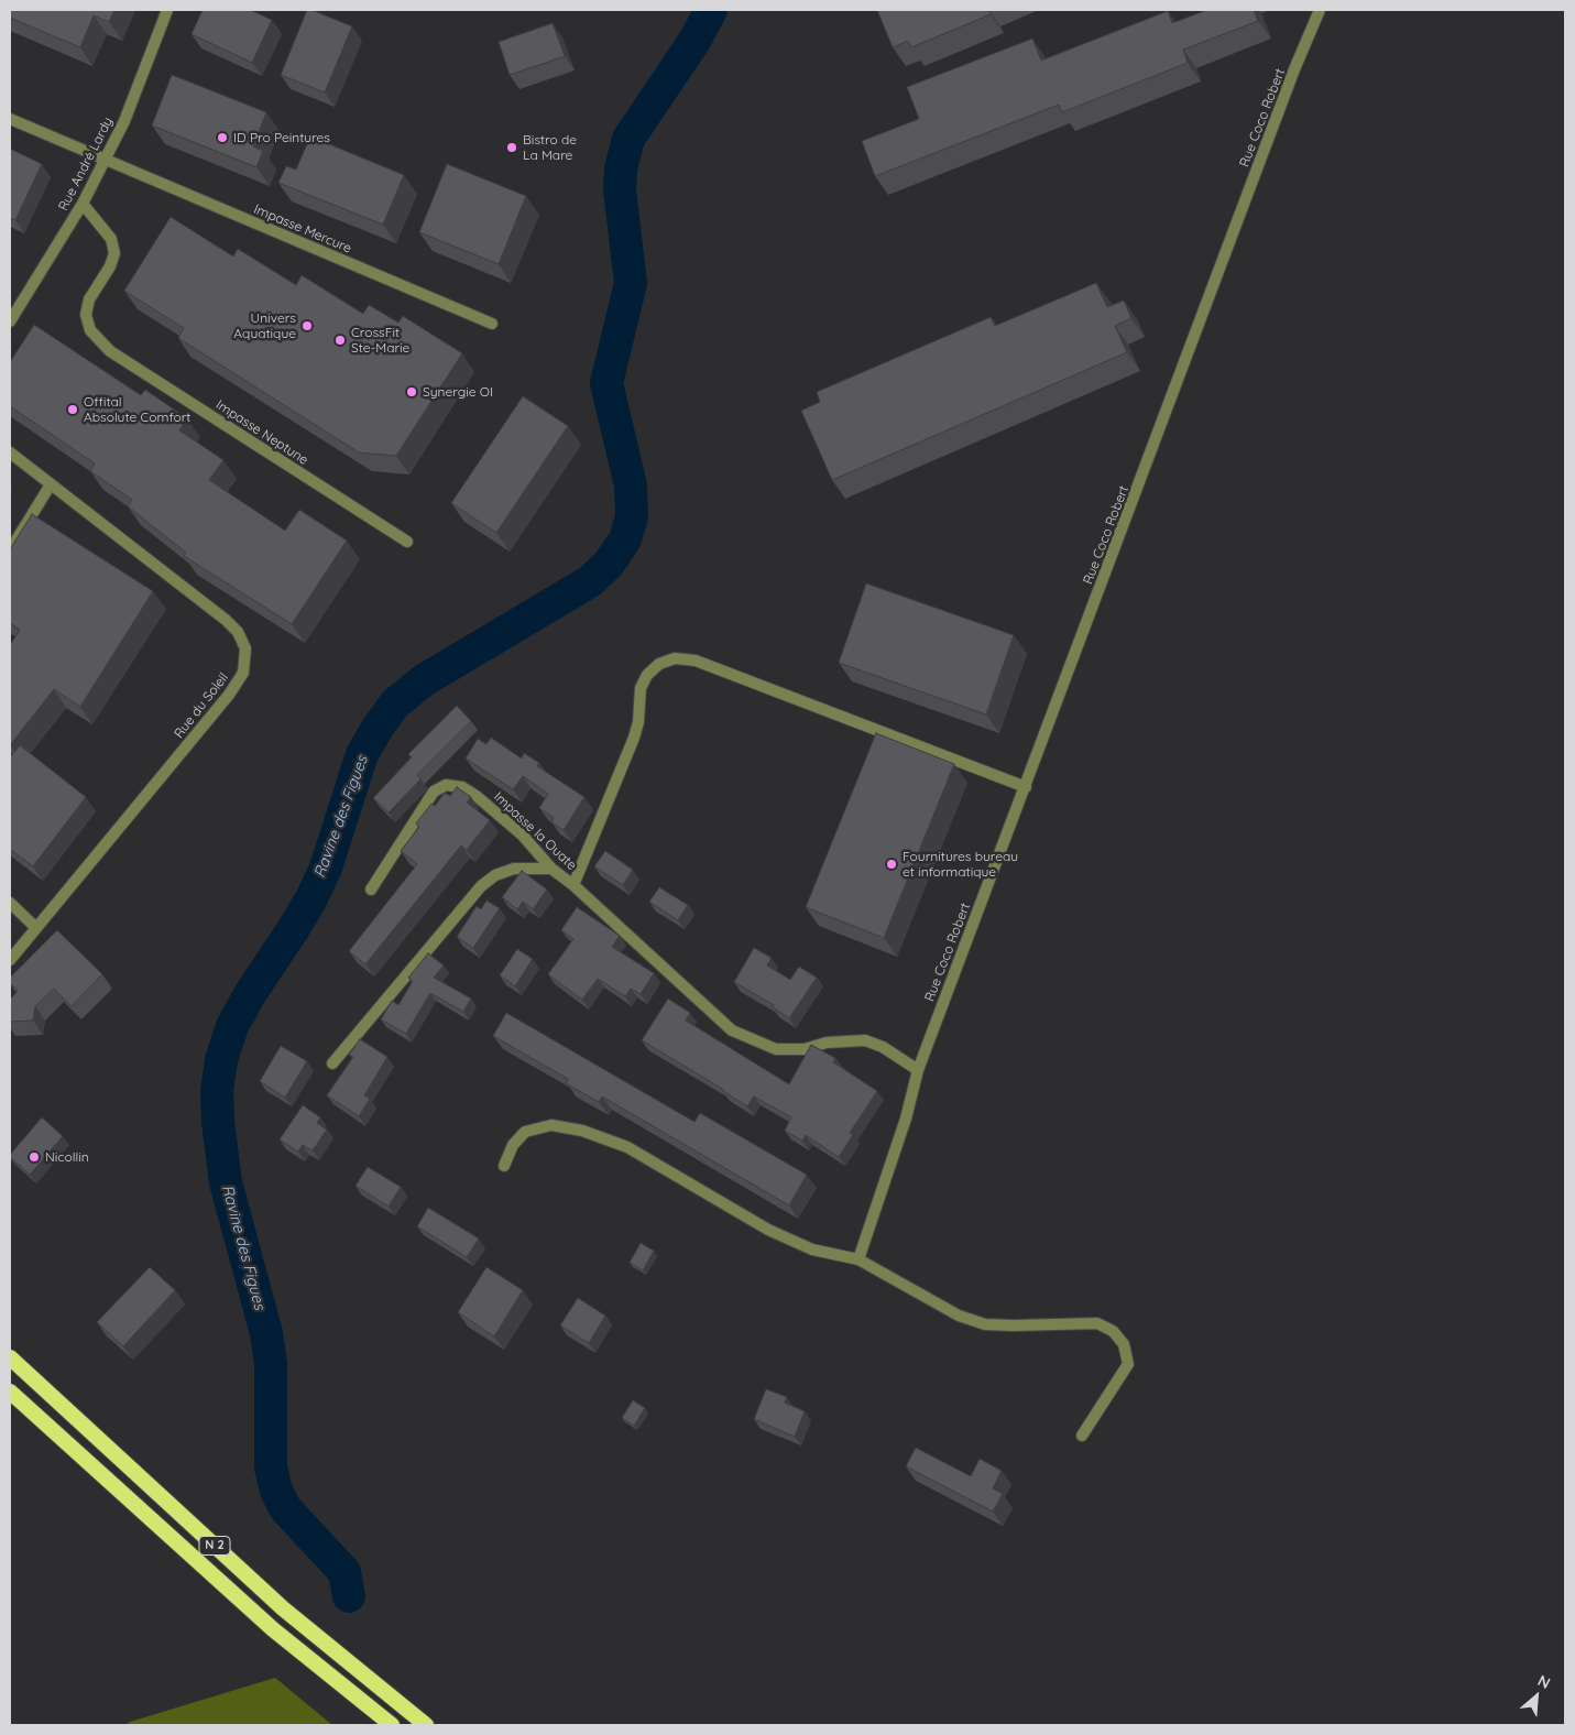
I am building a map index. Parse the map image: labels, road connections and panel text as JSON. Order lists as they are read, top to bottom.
{
  "streets": {
    "highway": ["N 2"],
    "street": [
      "Rue Coco Robert",
      "Rue André Lardy",
      "Impasse Mercure",
      "Impasse Neptune",
      "Rue du Soleil",
      "Impasse la Ouate"
    ]
  },
  "crossings": [
    ["Rue André Lardy", "Impasse Mercure"],
    ["Rue André Lardy", "Impasse Neptune"]
  ],
  "water": ["Ravine des Figues"],
  "places": [
    "ID Pro Peintures",
    "Bistro de La Mare",
    "Univers Aquatique",
    "CrossFit Ste-Marie",
    "Synergie OI",
    "Offital Absolute Comfort",
    "Fournitures bureau et informatique",
    "Nicollin"
  ],
  "north": "top right"
}
